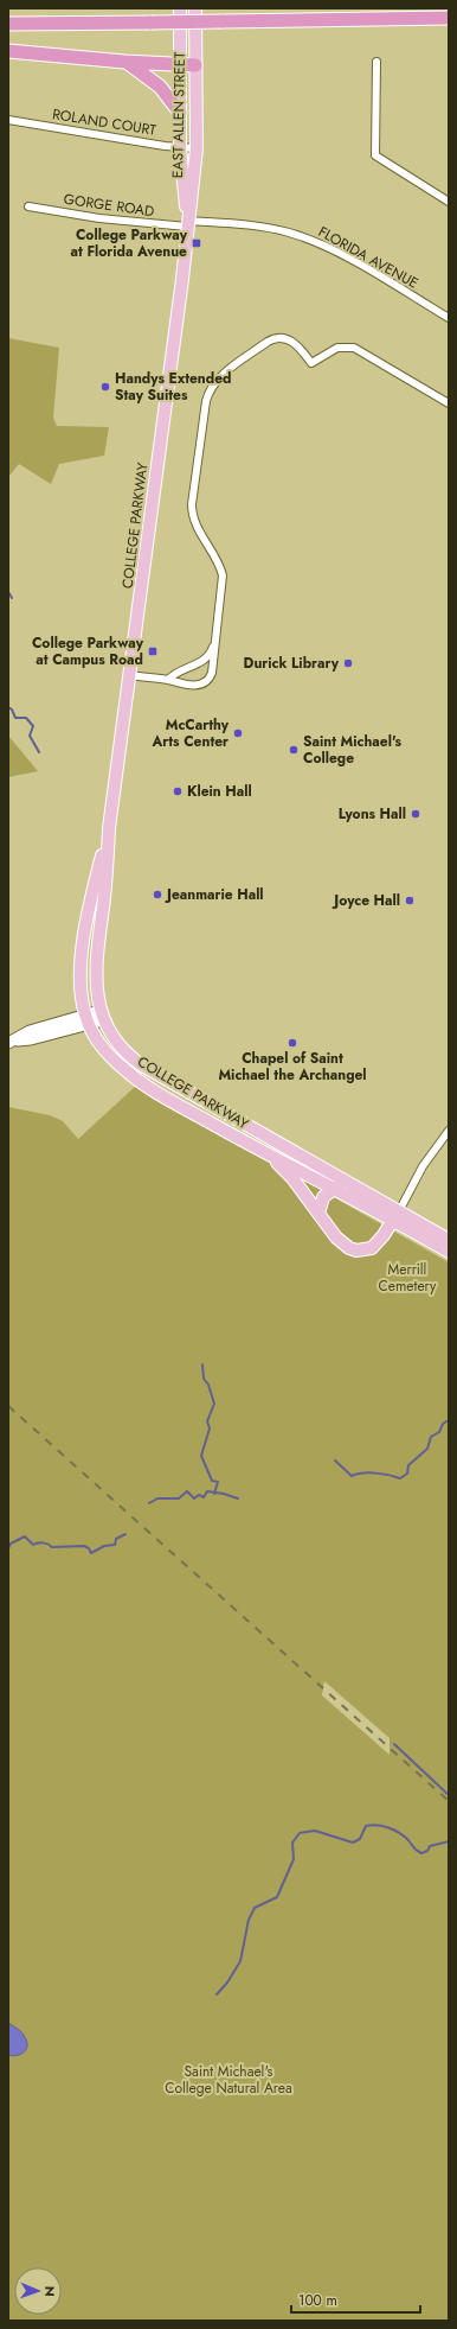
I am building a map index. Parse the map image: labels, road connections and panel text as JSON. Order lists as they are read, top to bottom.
{
  "streets": {
    "main road": ["EAST ALLEN STREET", "COLLEGE PARKWAY"],
    "street": ["ROLAND COURT", "GORGE ROAD", "FLORIDA AVENUE"]
  },
  "crossings": [
    ["EAST ALLEN STREET", "ROLAND COURT"],
    ["EAST ALLEN STREET", "GORGE ROAD"],
    ["EAST ALLEN STREET", "FLORIDA AVENUE"],
    ["EAST ALLEN STREET", "COLLEGE PARKWAY"],
    ["GORGE ROAD", "FLORIDA AVENUE"],
    ["GORGE ROAD", "COLLEGE PARKWAY"],
    ["FLORIDA AVENUE", "COLLEGE PARKWAY"]
  ],
  "parks": ["Merrill Cemetery", "Saint Michael's College Natural Area"],
  "places": {
    "transit": ["College Parkway at Florida Avenue", "College Parkway at Campus Road"],
    "other": [
      "Handys Extended Stay Suites",
      "Durick Library",
      "McCarthy Arts Center",
      "Saint Michael's College",
      "Klein Hall",
      "Lyons Hall",
      "Jeanmarie Hall",
      "Joyce Hall",
      "Chapel of Saint Michael the Archangel"
    ]
  },
  "scale_bar": "100 m",
  "north": "right"
}
